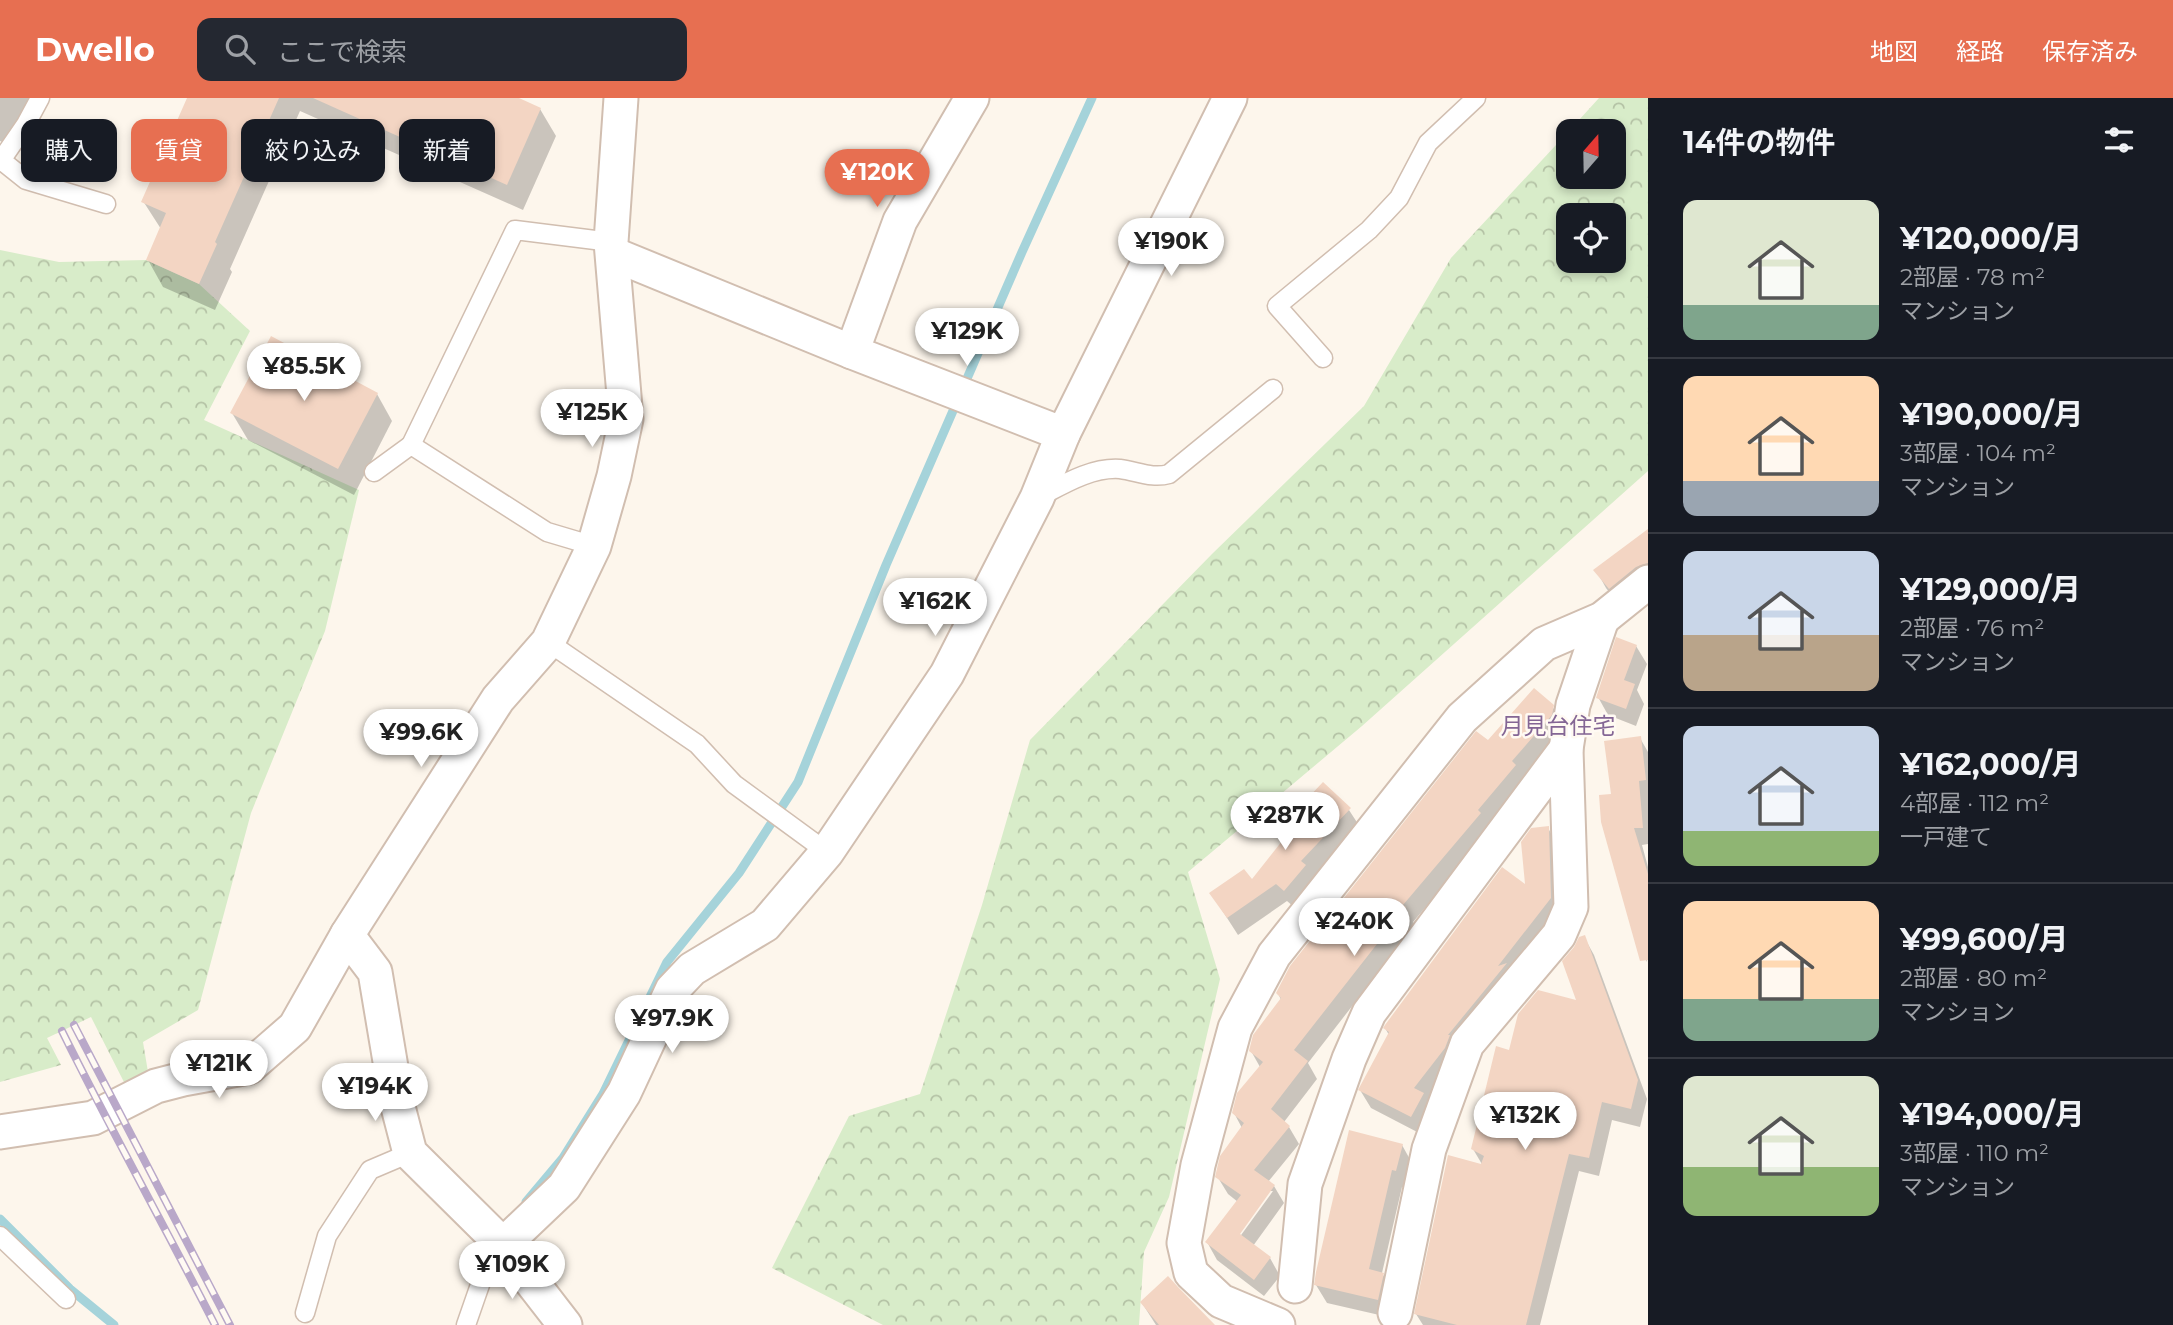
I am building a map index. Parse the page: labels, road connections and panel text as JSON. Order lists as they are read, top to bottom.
{
  "districts": ["月見台住宅"],
  "north": "top",
  "page": {
    "header": "Dwello",
    "search": "ここで検索",
    "nav": ["地図", "経路", "保存済み"],
    "heading": "14件の物件",
    "chip": [
      "購入",
      "賃貸",
      "絞り込み",
      "新着"
    ],
    "price": [
      "¥120K",
      "¥190K",
      "¥129K",
      "¥85.5K",
      "¥125K",
      "¥162K",
      "¥99.6K",
      "¥287K",
      "¥240K",
      "¥97.9K",
      "¥121K",
      "¥194K",
      "¥132K",
      "¥109K"
    ],
    "list": [
      {
        "name": "¥120,000/月",
        "note": "2部屋 · 78 m² · マンション"
      },
      {
        "name": "¥190,000/月",
        "note": "3部屋 · 104 m² · マンション"
      },
      {
        "name": "¥129,000/月",
        "note": "2部屋 · 76 m² · マンション"
      },
      {
        "name": "¥162,000/月",
        "note": "4部屋 · 112 m² · 一戸建て"
      },
      {
        "name": "¥99,600/月",
        "note": "2部屋 · 80 m² · マンション"
      },
      {
        "name": "¥194,000/月",
        "note": "3部屋 · 110 m² · マンション"
      }
    ]
  }
}
